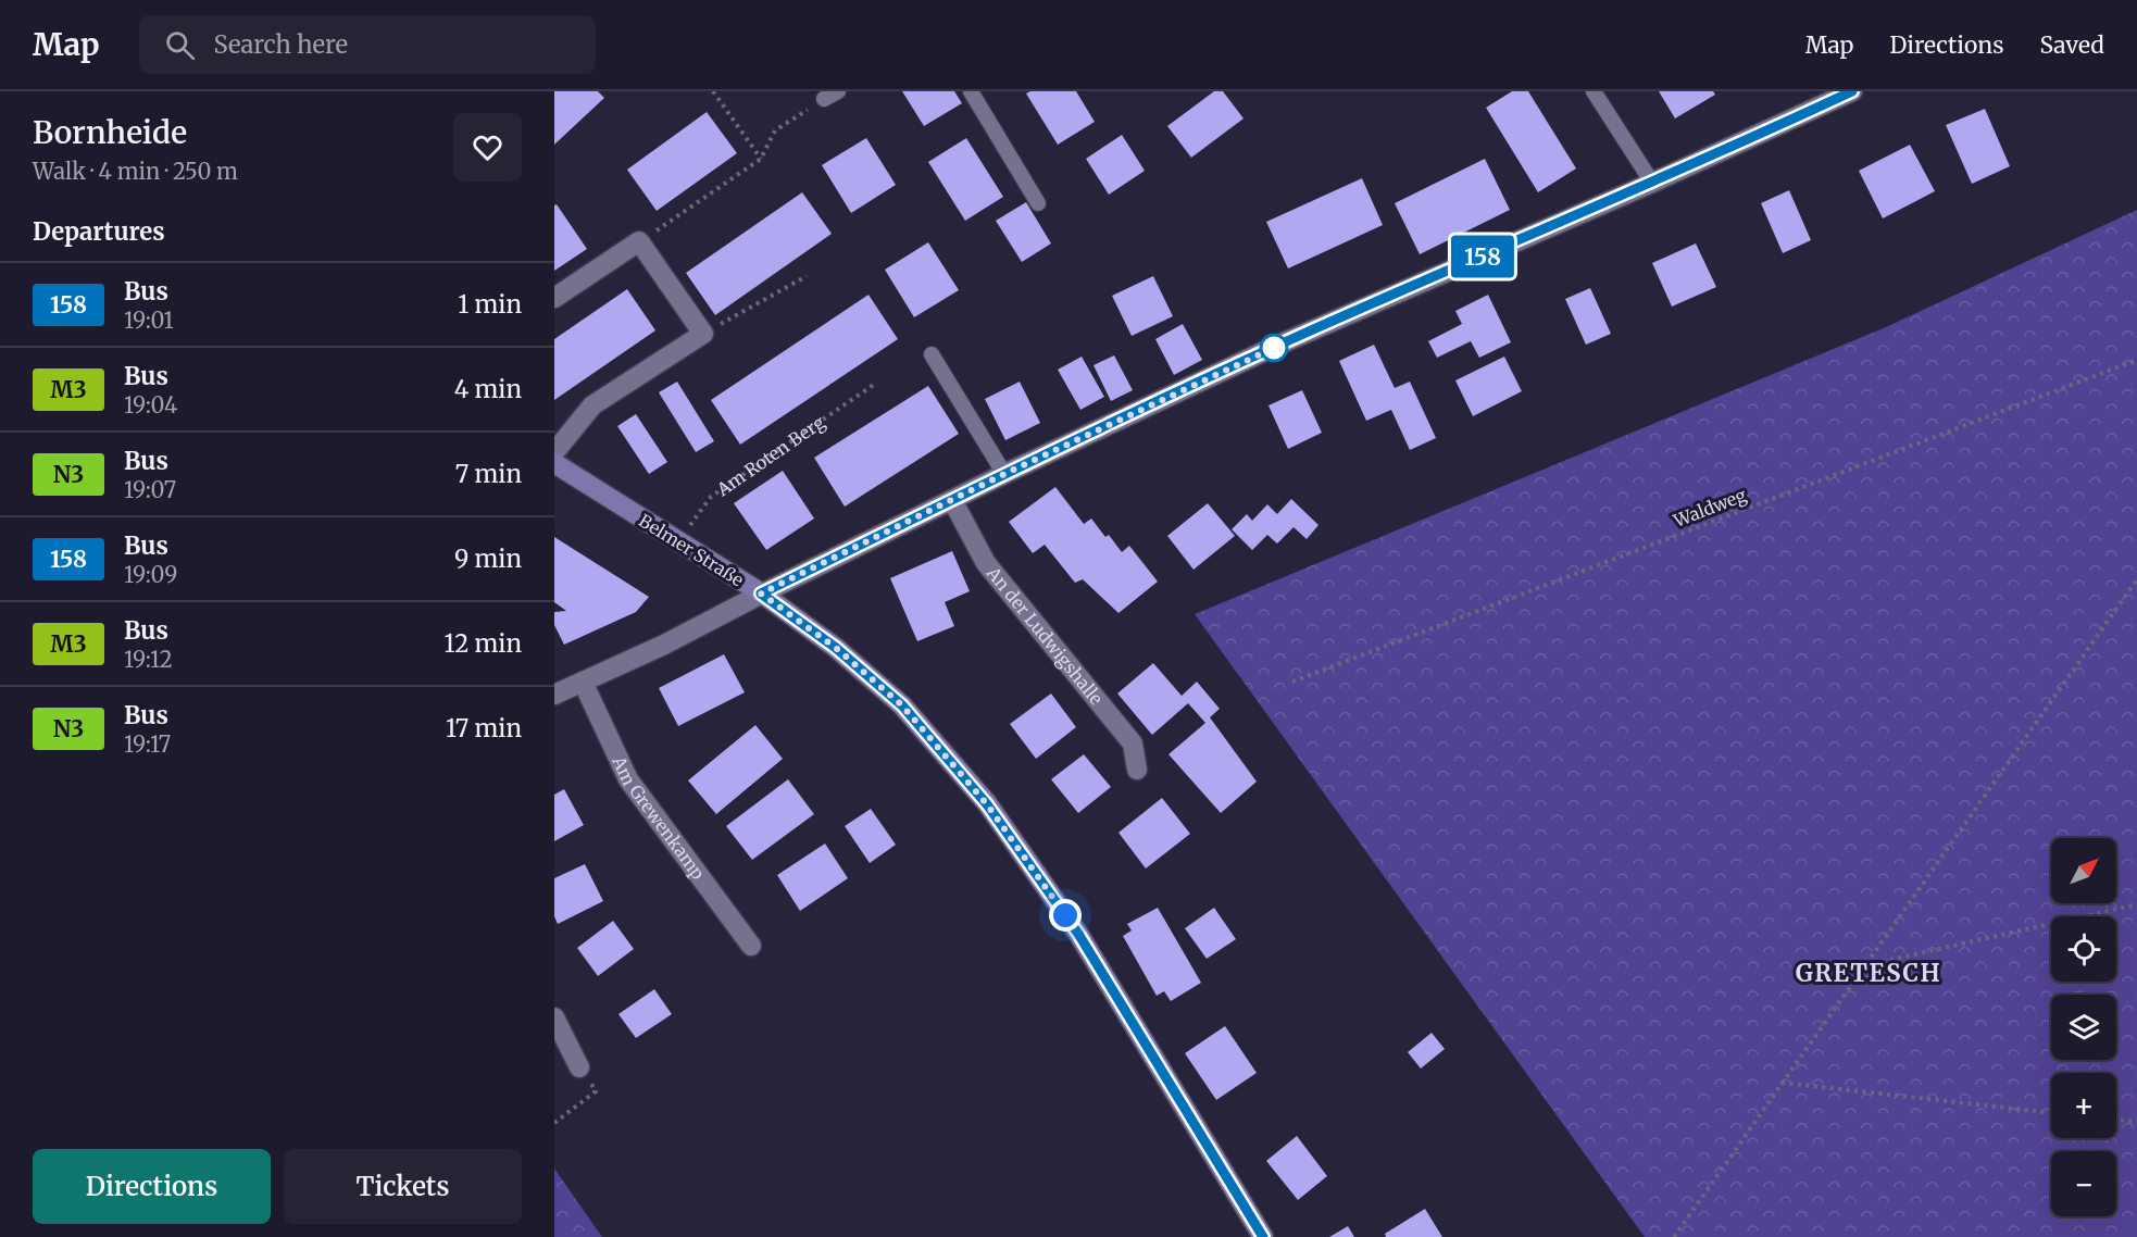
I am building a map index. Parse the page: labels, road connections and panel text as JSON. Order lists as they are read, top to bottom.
{
  "streets": {
    "street": ["Belmer Straße", "An der Ludwigshalle", "Am Grewenkamp"],
    "path": ["Am Roten Berg", "Waldweg"]
  },
  "crossings": [
    ["Am Roten Berg", "Belmer Straße"]
  ],
  "districts": ["GRETESCH"],
  "lines": ["bus line 158"],
  "north": "top right",
  "page": {
    "header": "Map",
    "search": "Search here",
    "nav": ["Map", "Directions", "Saved"],
    "heading": [
      ["Bornheide", "Walk · 4 min · 250 m"],
      "Departures"
    ],
    "on_map": "158",
    "list": [
      {
        "mark": "158",
        "name": "Bus",
        "note": "19:01",
        "value": "1 min"
      },
      {
        "mark": "M3",
        "name": "Bus",
        "note": "19:04",
        "value": "4 min"
      },
      {
        "mark": "N3",
        "name": "Bus",
        "note": "19:07",
        "value": "7 min"
      },
      {
        "mark": "158",
        "name": "Bus",
        "note": "19:09",
        "value": "9 min"
      },
      {
        "mark": "M3",
        "name": "Bus",
        "note": "19:12",
        "value": "12 min"
      },
      {
        "mark": "N3",
        "name": "Bus",
        "note": "19:17",
        "value": "17 min"
      }
    ],
    "map_buttons": ["+", "−"],
    "buttons": ["Directions", "Tickets"]
  }
}
